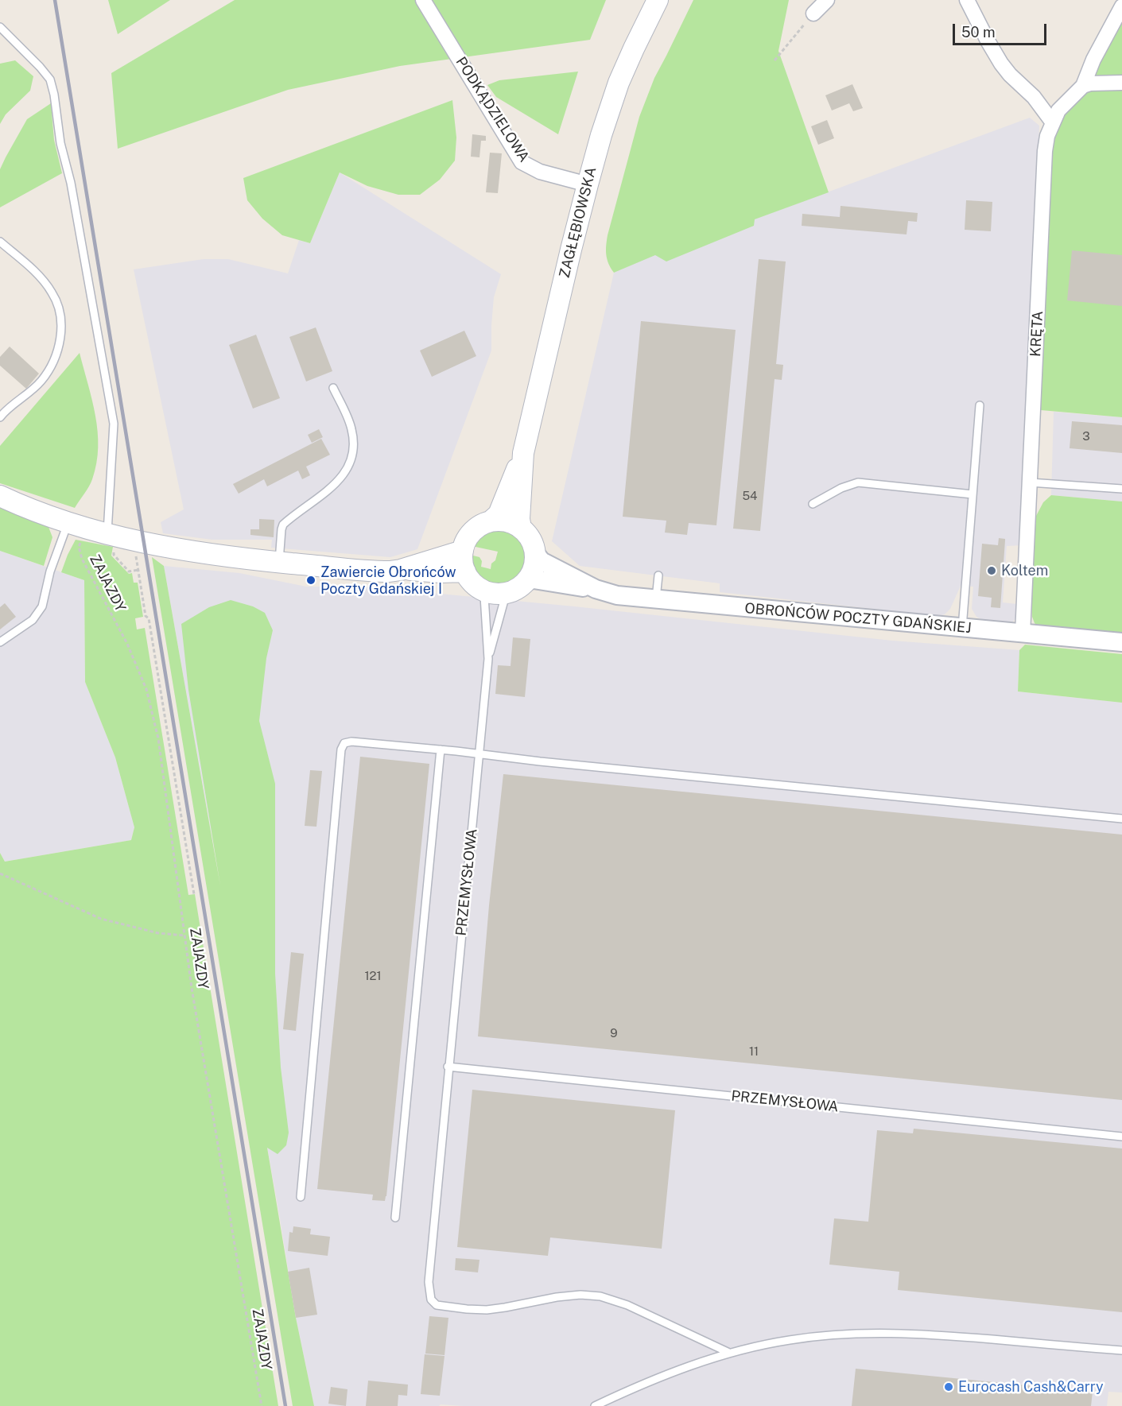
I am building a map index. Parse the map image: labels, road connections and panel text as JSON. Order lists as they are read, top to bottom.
{
  "streets": {
    "main road": ["ZAGŁĘBIOWSKA"],
    "street": ["PODKĄDZIELOWA", "KRĘTA", "OBROŃCÓW POCZTY GDAŃSKIEJ"],
    "lane": ["PRZEMYSŁOWA"],
    "path": ["ZAJAZDY"]
  },
  "crossings": [
    ["PODKĄDZIELOWA", "ZAGŁĘBIOWSKA"],
    ["ZAGŁĘBIOWSKA", "OBROŃCÓW POCZTY GDAŃSKIEJ"],
    ["KRĘTA", "OBROŃCÓW POCZTY GDAŃSKIEJ"]
  ],
  "places": ["Koltem", "Zawiercie Obrońców Poczty Gdańskiej I", "Eurocash Cash&Carry"],
  "house_numbers": [
    "3",
    "54",
    "121",
    "9",
    "11"
  ],
  "scale_bar": "50 m"
}
